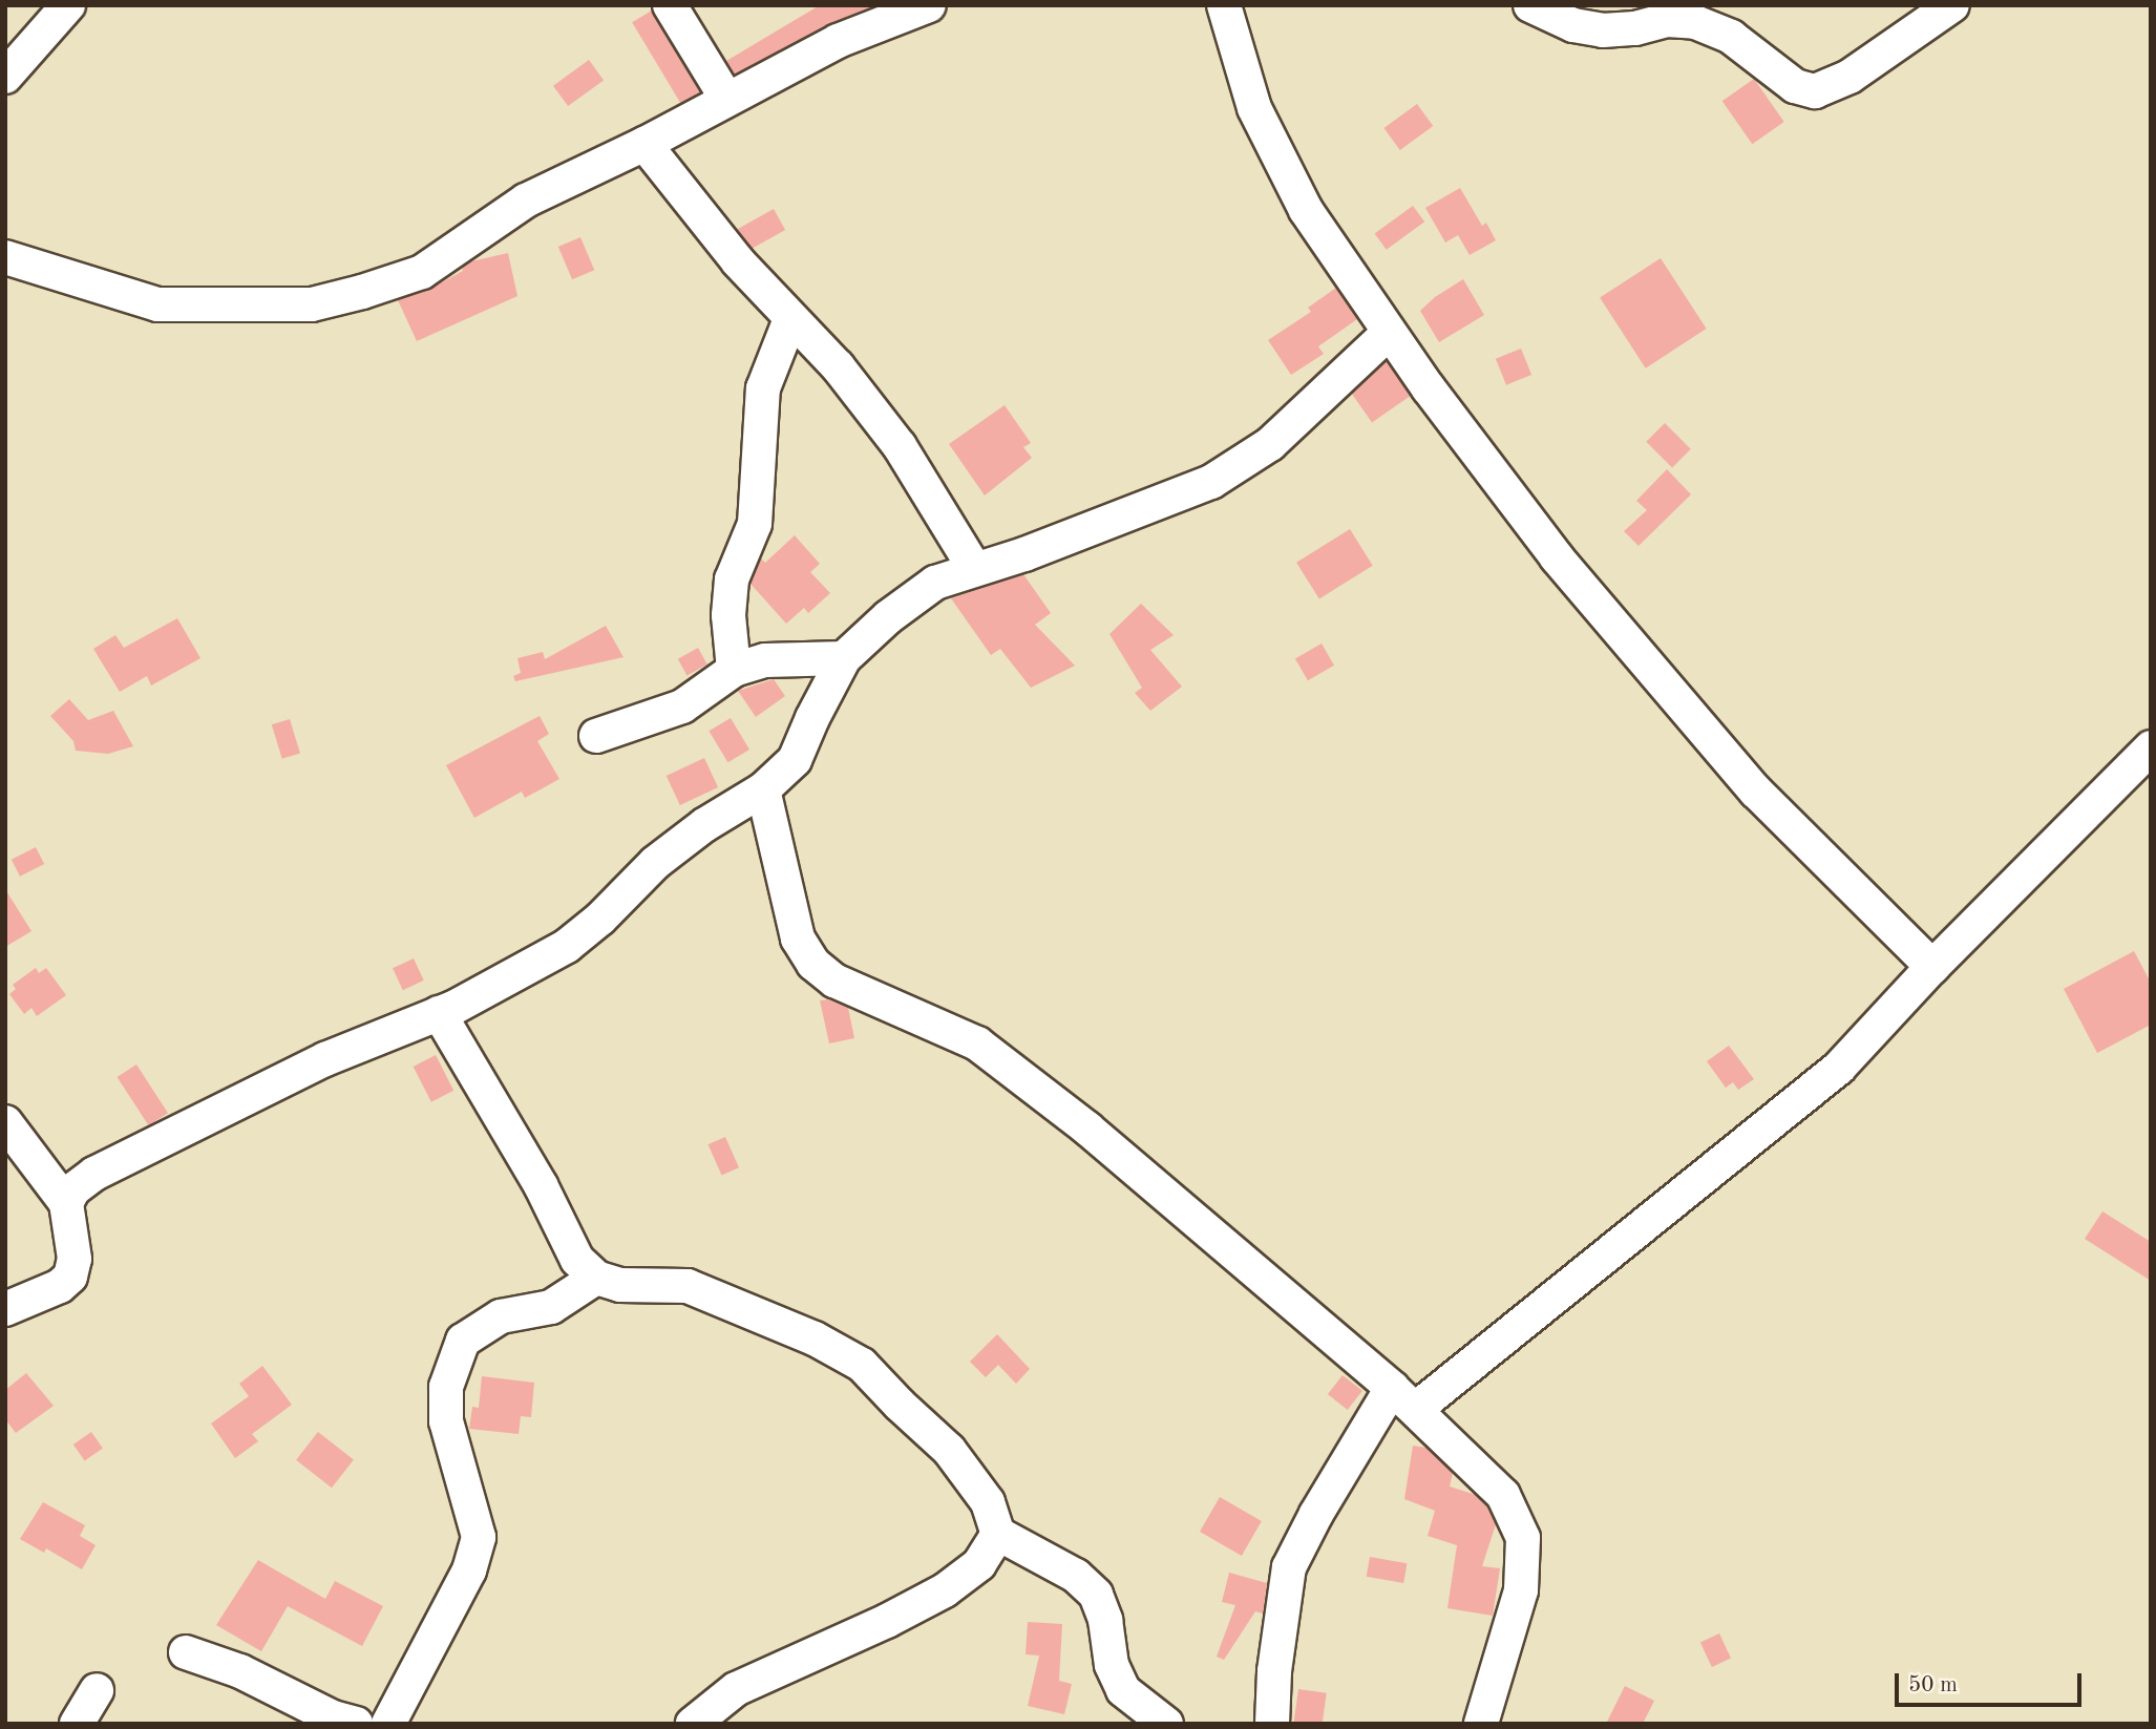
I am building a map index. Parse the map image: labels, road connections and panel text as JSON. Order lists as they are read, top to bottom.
{
  "scale_bar": "50 m"
}
